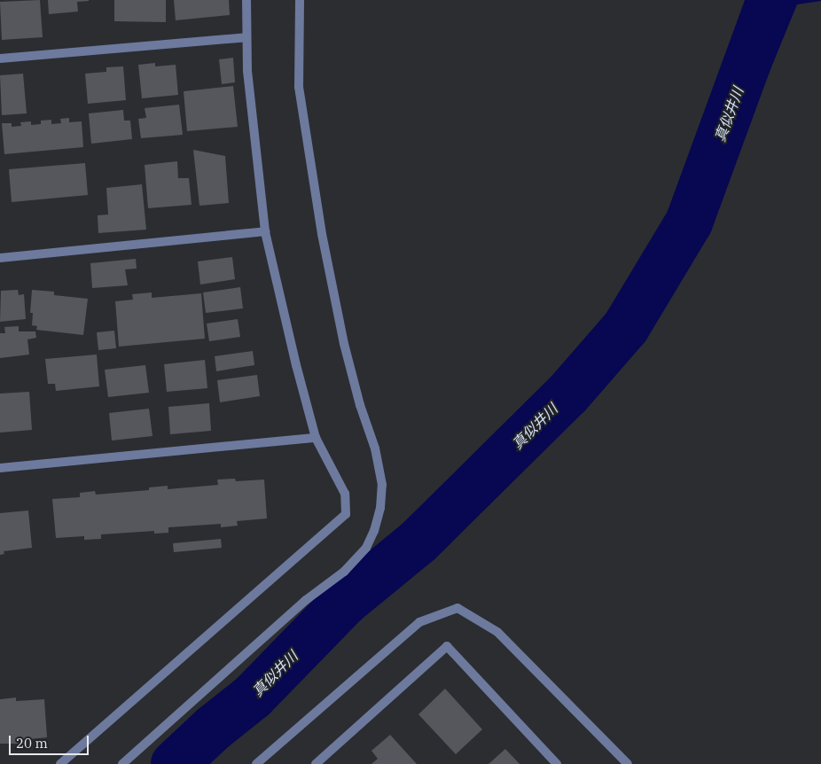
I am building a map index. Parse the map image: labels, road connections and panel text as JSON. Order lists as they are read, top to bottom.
{
  "water": ["真似井川"],
  "scale_bar": "20 m"
}
